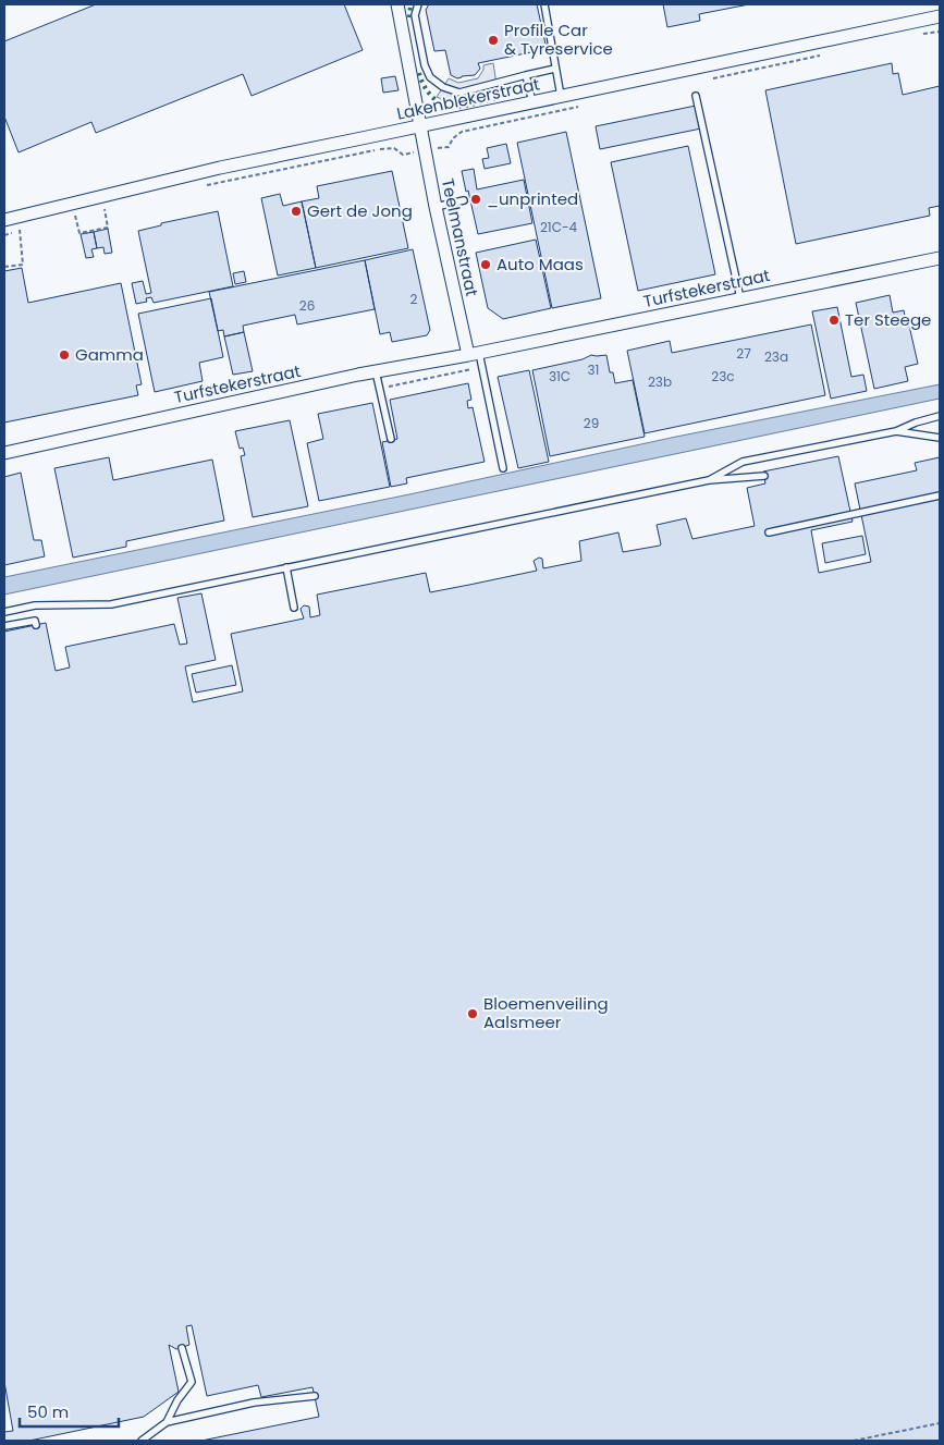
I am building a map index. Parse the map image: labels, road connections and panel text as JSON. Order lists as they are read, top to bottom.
{
  "streets": {
    "street": ["Lakenblekerstraat", "Teelmanstraat", "Turfstekerstraat"]
  },
  "crossings": [
    ["Lakenblekerstraat", "Teelmanstraat"],
    ["Teelmanstraat", "Turfstekerstraat"]
  ],
  "places": [
    "Profile Car & Tyreservice",
    "_unprinted",
    "Gert de Jong",
    "Auto Maas",
    "Ter Steege",
    "Gamma",
    "Bloemenveiling Aalsmeer"
  ],
  "house_numbers": [
    "21C-4",
    "2",
    "26",
    "27",
    "23a",
    "31",
    "31C",
    "23c",
    "23b",
    "29"
  ],
  "scale_bar": "50 m"
}
